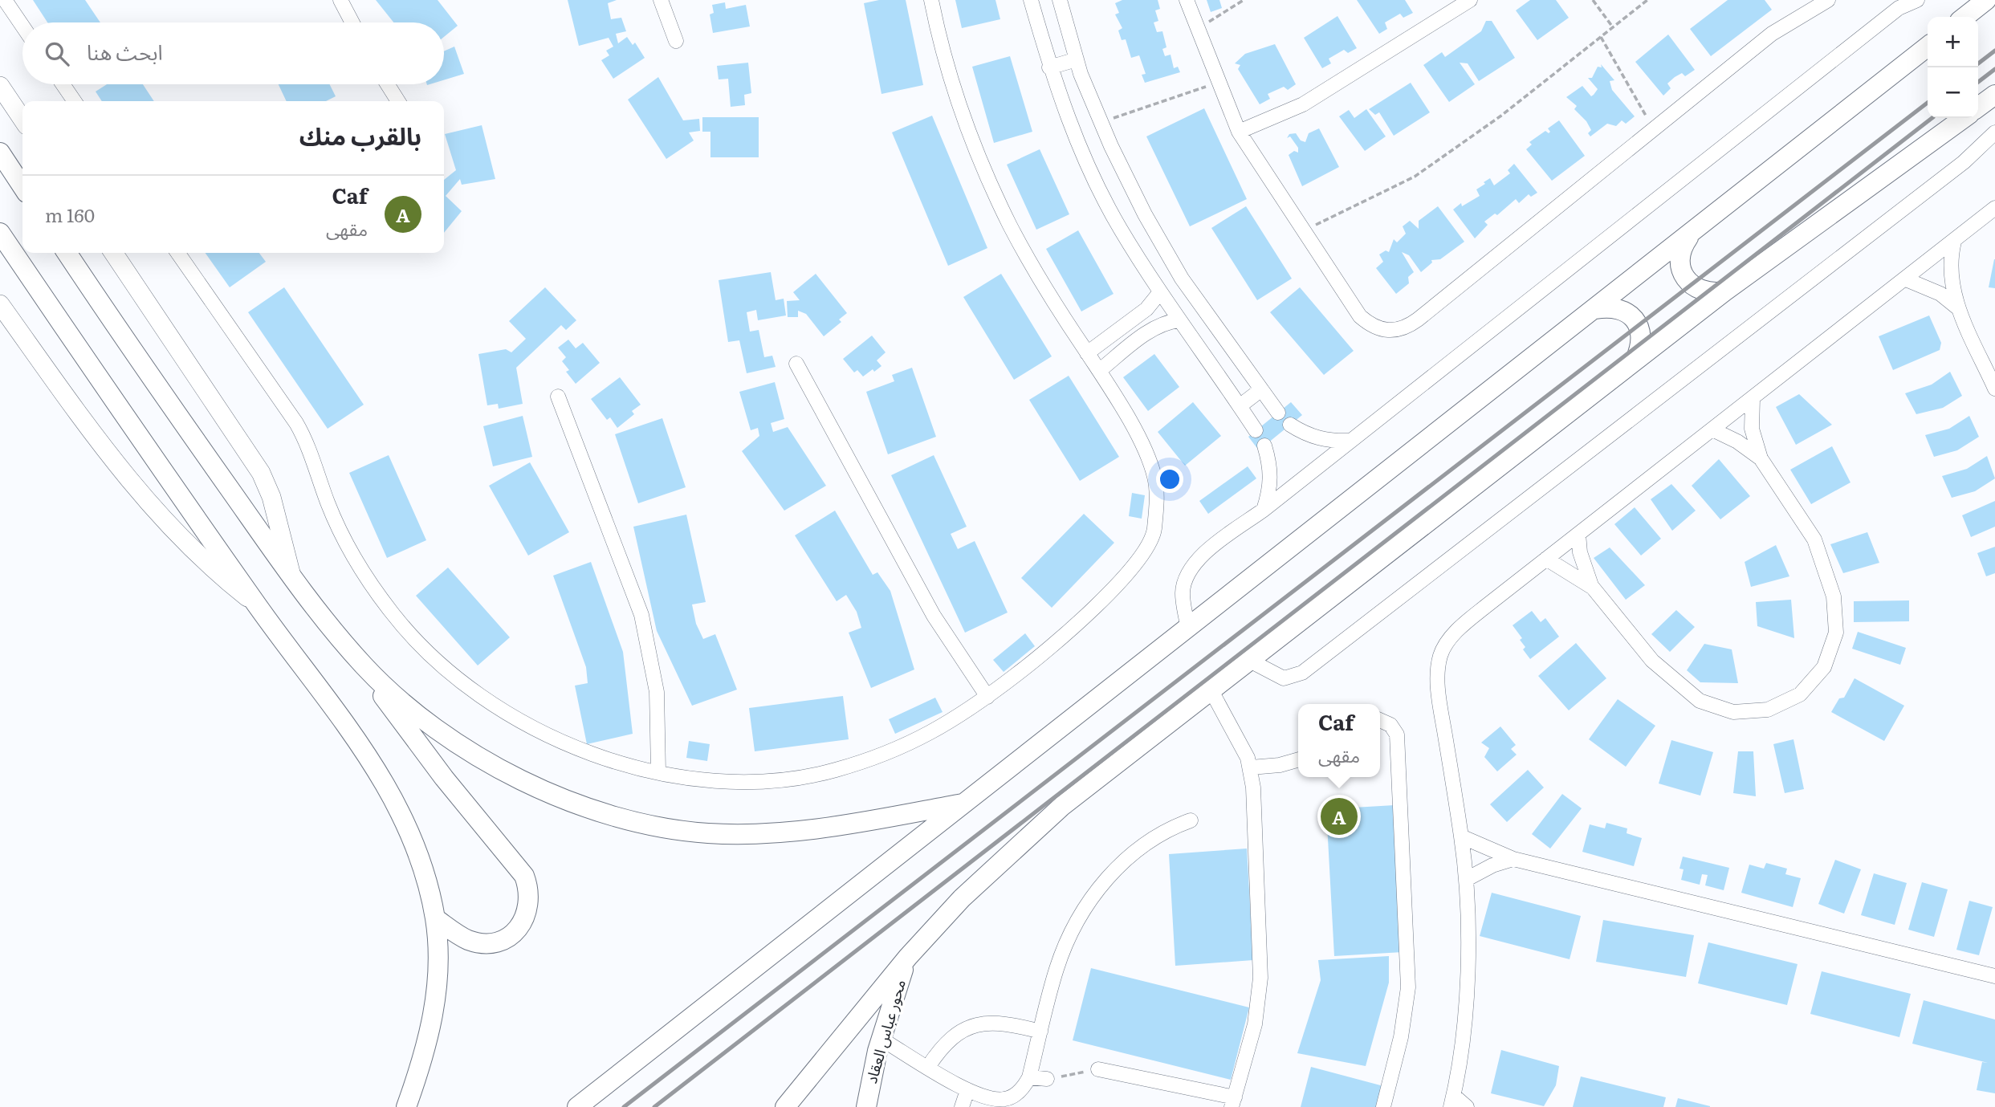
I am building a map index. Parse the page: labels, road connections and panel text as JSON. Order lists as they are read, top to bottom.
{
  "streets": {
    "main road": ["محور عباس العقاد"]
  },
  "page": {
    "map_buttons": ["+", "−"],
    "search": "ابحث هنا",
    "heading": "بالقرب منك",
    "list": [
      {
        "mark": "A",
        "name": "Caf",
        "note": "مقهى",
        "value": "160 m"
      }
    ],
    "popup": ["Caf", "مقهى"],
    "pins": "A"
  }
}
